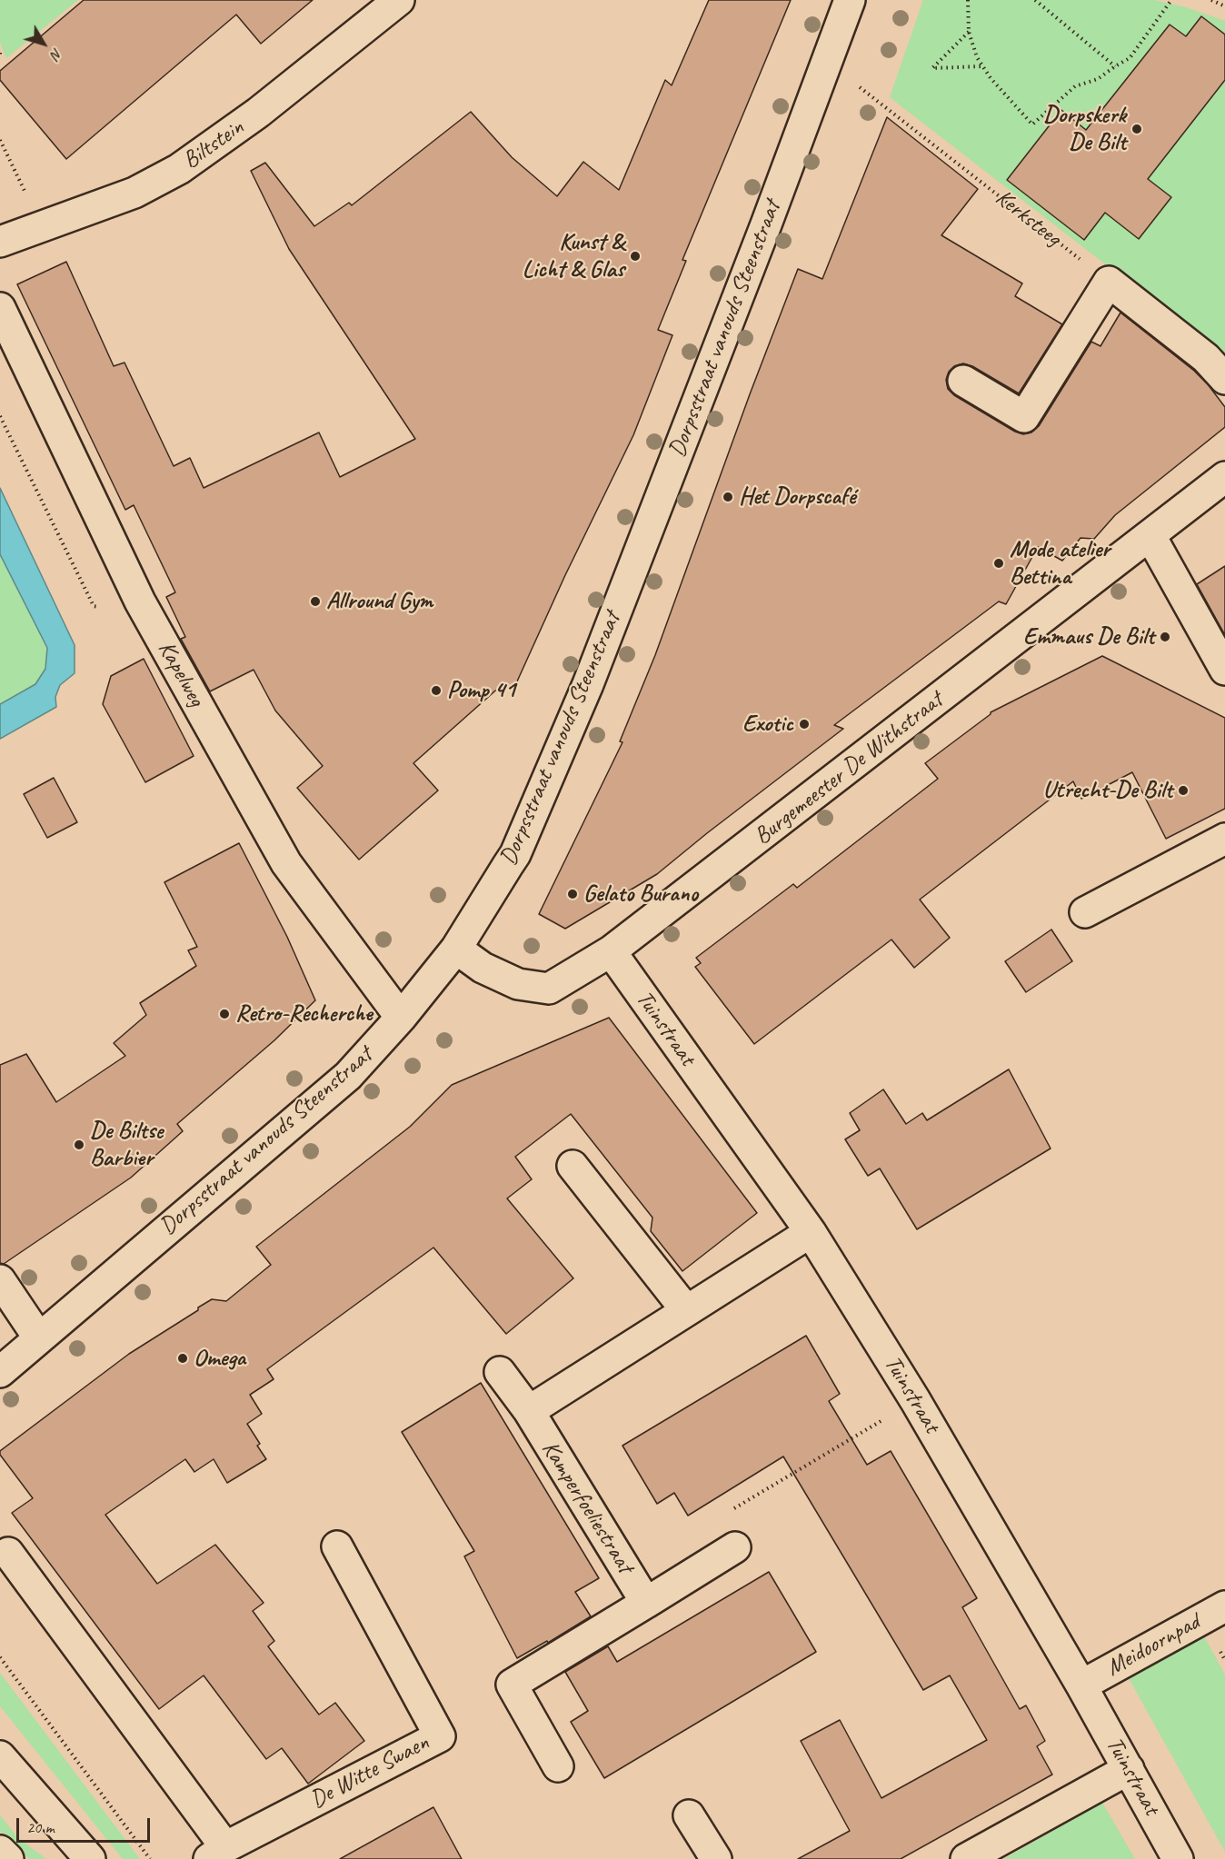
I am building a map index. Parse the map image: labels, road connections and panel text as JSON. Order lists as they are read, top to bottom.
{
  "streets": {
    "street": [
      "Biltstein",
      "Dorpsstraat vanouds Steenstraat",
      "Kapelweg",
      "Burgemeester De Withstraat",
      "Tuinstraat",
      "Kamperfoeliestraat",
      "Meidoornpad",
      "De Witte Swaen"
    ],
    "path": ["Kerksteeg"]
  },
  "crossings": [
    ["Kerksteeg", "Dorpsstraat vanouds Steenstraat"],
    ["Dorpsstraat vanouds Steenstraat", "Kapelweg"],
    ["Dorpsstraat vanouds Steenstraat", "Burgemeester De Withstraat"],
    ["Burgemeester De Withstraat", "Tuinstraat"],
    ["Tuinstraat", "Meidoornpad"]
  ],
  "places": [
    "Dorpskerk De Bilt",
    "Kunst & Licht & Glas",
    "Het Dorpscafé",
    "Mode atelier Bettina",
    "Allround Gym",
    "Emmaus De Bilt",
    "Pomp 41",
    "Exotic",
    "Utrecht-De Bilt",
    "Gelato Burano",
    "Retro-Recherche",
    "De Biltse Barbier",
    "Omega"
  ],
  "scale_bar": "20 m",
  "north": "bottom right"
}
